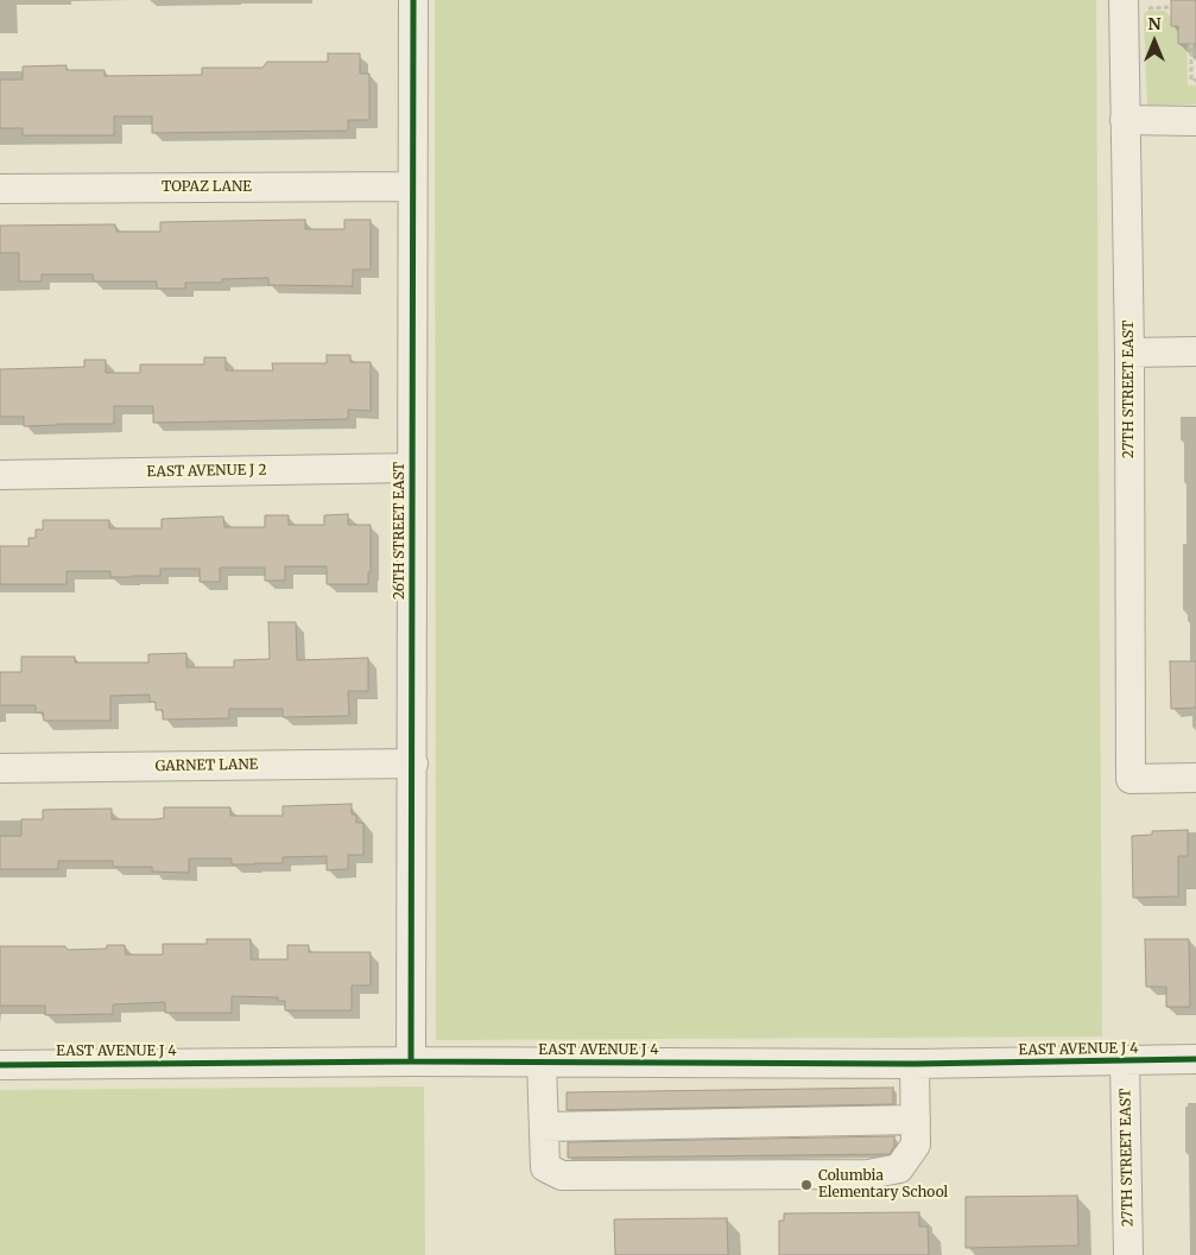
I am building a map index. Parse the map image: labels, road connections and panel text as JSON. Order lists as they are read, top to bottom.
{
  "streets": {
    "street": [
      "TOPAZ LANE",
      "27TH STREET EAST",
      "EAST AVENUE J 2",
      "26TH STREET EAST",
      "GARNET LANE",
      "EAST AVENUE J 4"
    ]
  },
  "crossings": [
    ["TOPAZ LANE", "26TH STREET EAST"],
    ["27TH STREET EAST", "EAST AVENUE J 4"],
    ["EAST AVENUE J 2", "26TH STREET EAST"],
    ["26TH STREET EAST", "GARNET LANE"],
    ["26TH STREET EAST", "EAST AVENUE J 4"]
  ],
  "places": ["Columbia Elementary School"],
  "north": "top"
}
